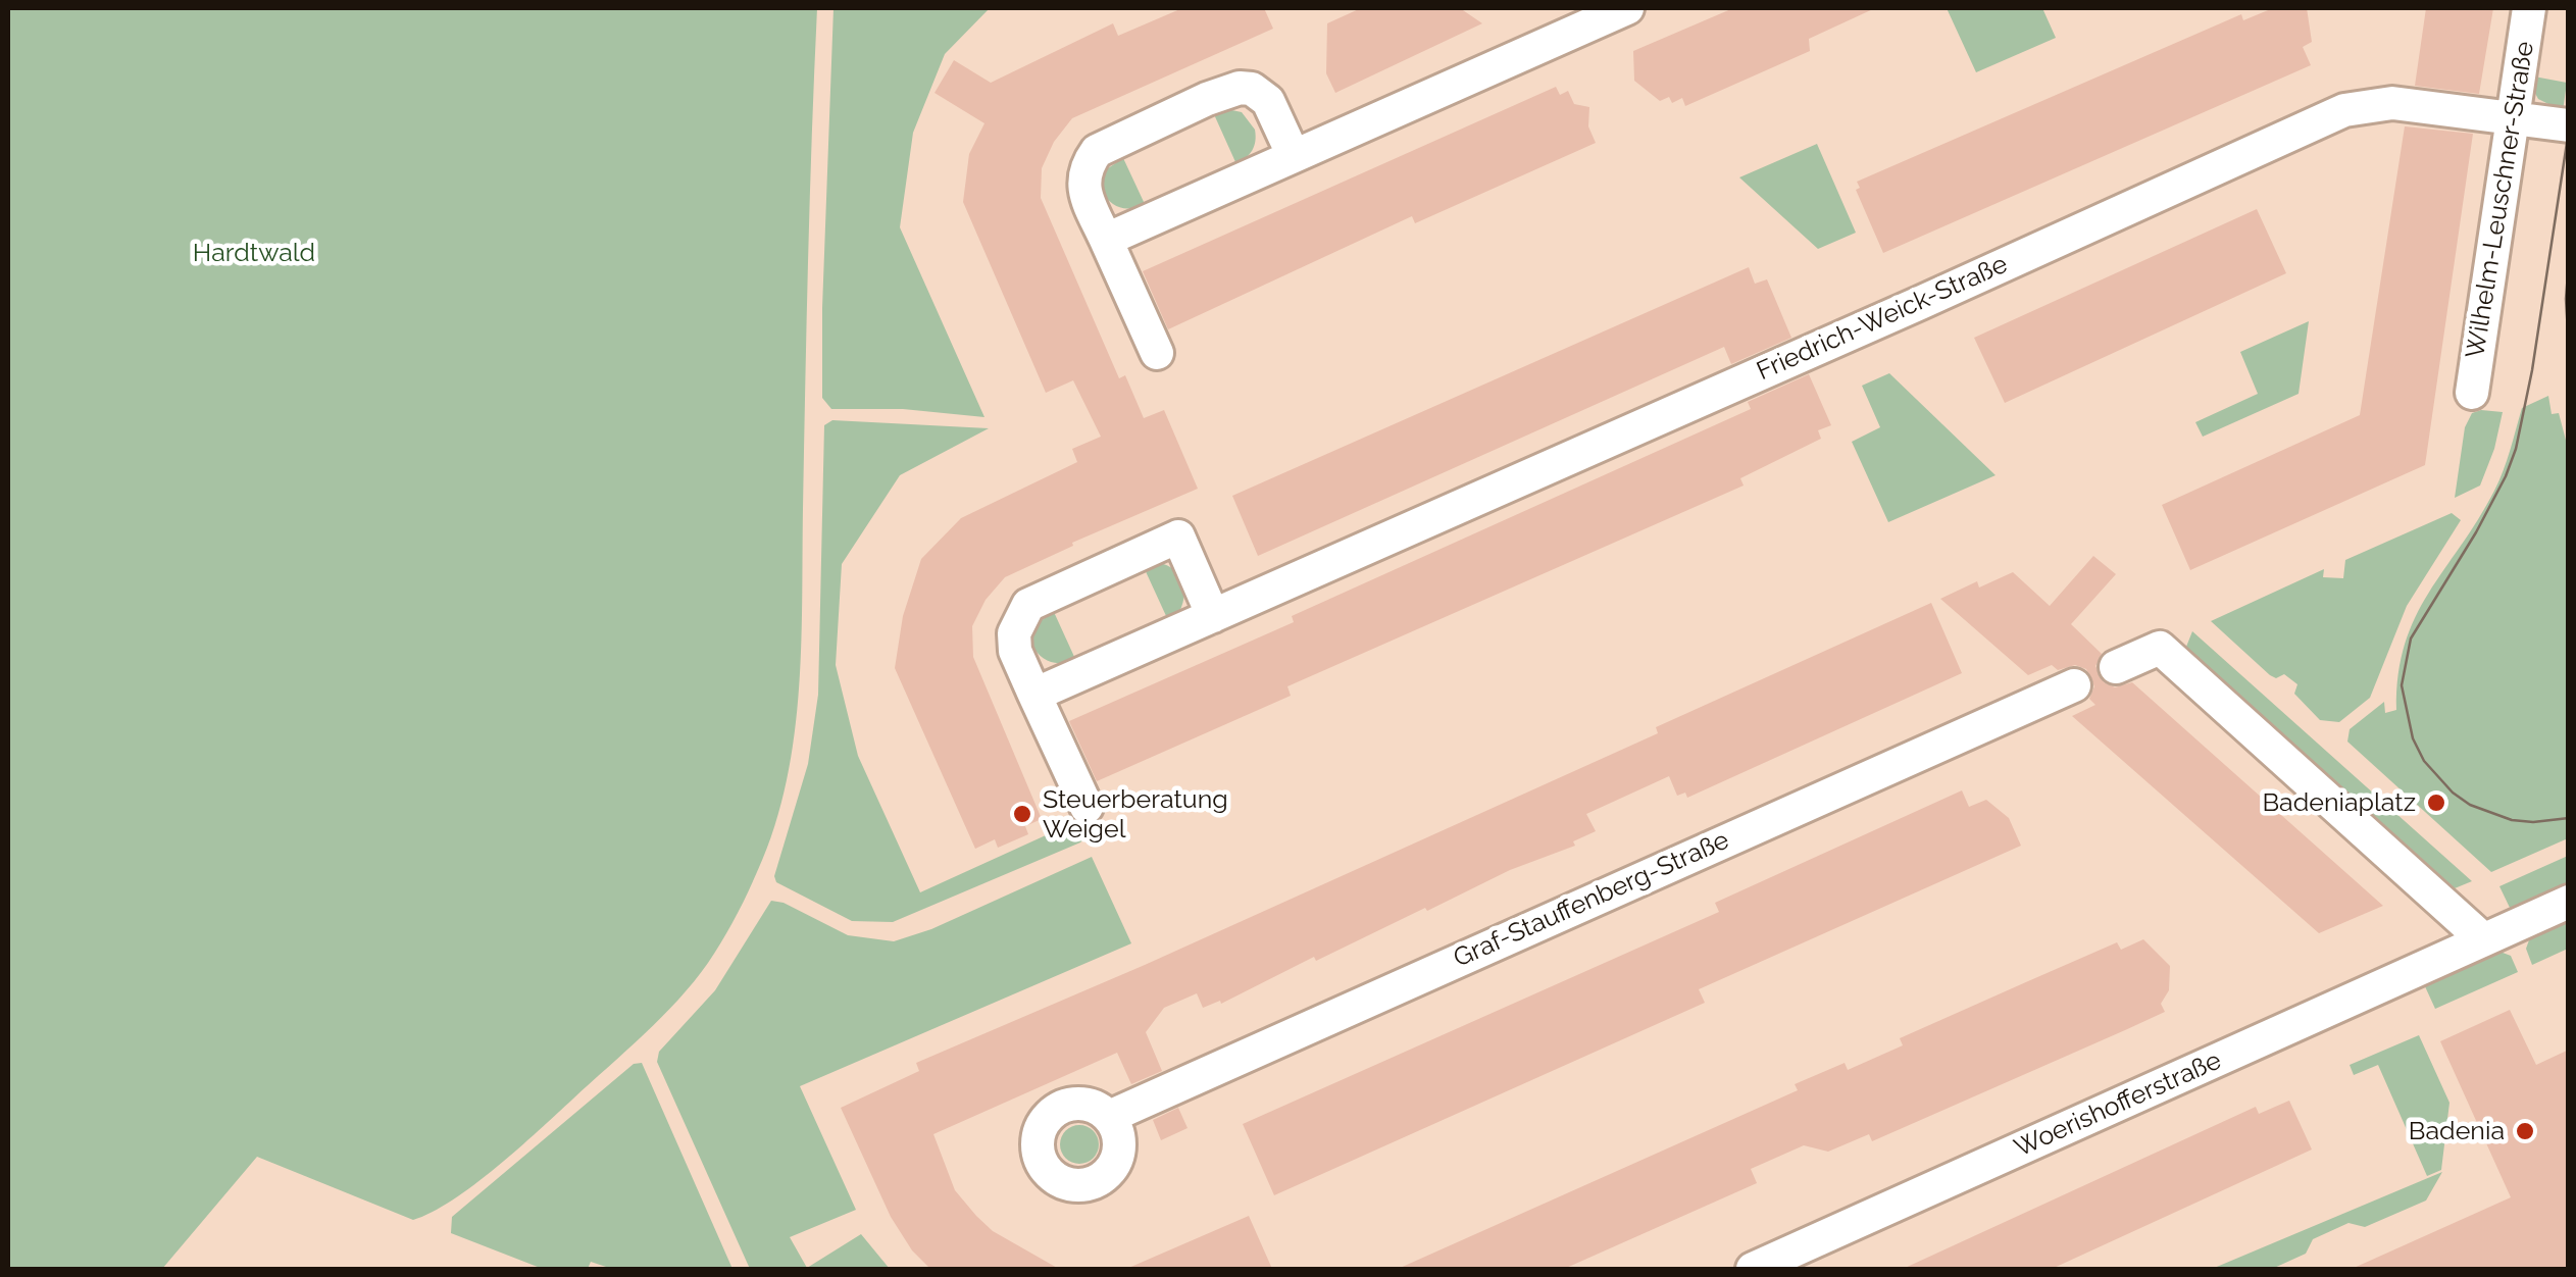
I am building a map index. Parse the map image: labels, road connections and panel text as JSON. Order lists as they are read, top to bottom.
{
  "streets": {
    "street": [
      "Wilhelm-Leuschner-Straße",
      "Friedrich-Weick-Straße",
      "Graf-Stauffenberg-Straße",
      "Woerishofferstraße"
    ]
  },
  "crossings": [
    ["Wilhelm-Leuschner-Straße", "Friedrich-Weick-Straße"]
  ],
  "parks": ["Hardtwald"],
  "places": ["Badeniaplatz", "Steuerberatung Weigel", "Badenia"]
}
